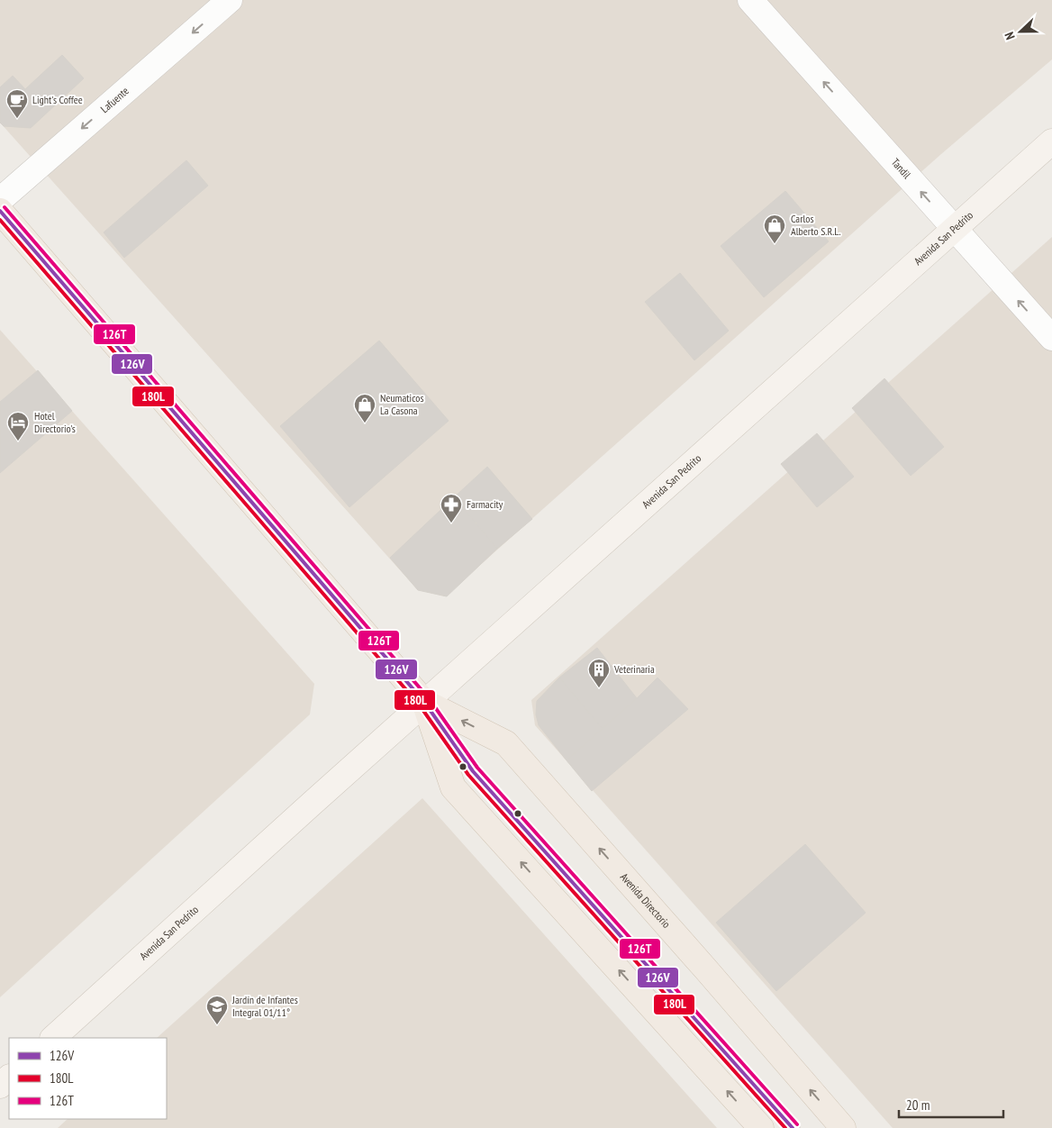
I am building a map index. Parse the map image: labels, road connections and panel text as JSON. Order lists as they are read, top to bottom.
{
  "streets": {
    "main road": ["Avenida San Pedrito", "Avenida Directorio"],
    "street": ["Lafuente", "Tandil"]
  },
  "crossings": [
    ["Tandil", "Avenida San Pedrito"],
    ["Avenida San Pedrito", "Avenida Directorio"]
  ],
  "one_way": ["Lafuente", "Tandil", "Avenida Directorio"],
  "places": {
    "cafe": ["Light's Coffee"],
    "shop": ["Carlos Alberto S.R.L.", "Neumaticos La Casona"],
    "hotel": ["Hotel Directorio's"],
    "pharmacy": ["Farmacity"],
    "building": ["Veterinaria"],
    "school or university": ["Jardín de Infantes Integral 01/11°"]
  },
  "lines": ["transit line 126T", "transit line 126V", "transit line 180L"],
  "legend": ["126V", "180L", "126T"],
  "scale_bar": "20 m",
  "north": "left"
}
